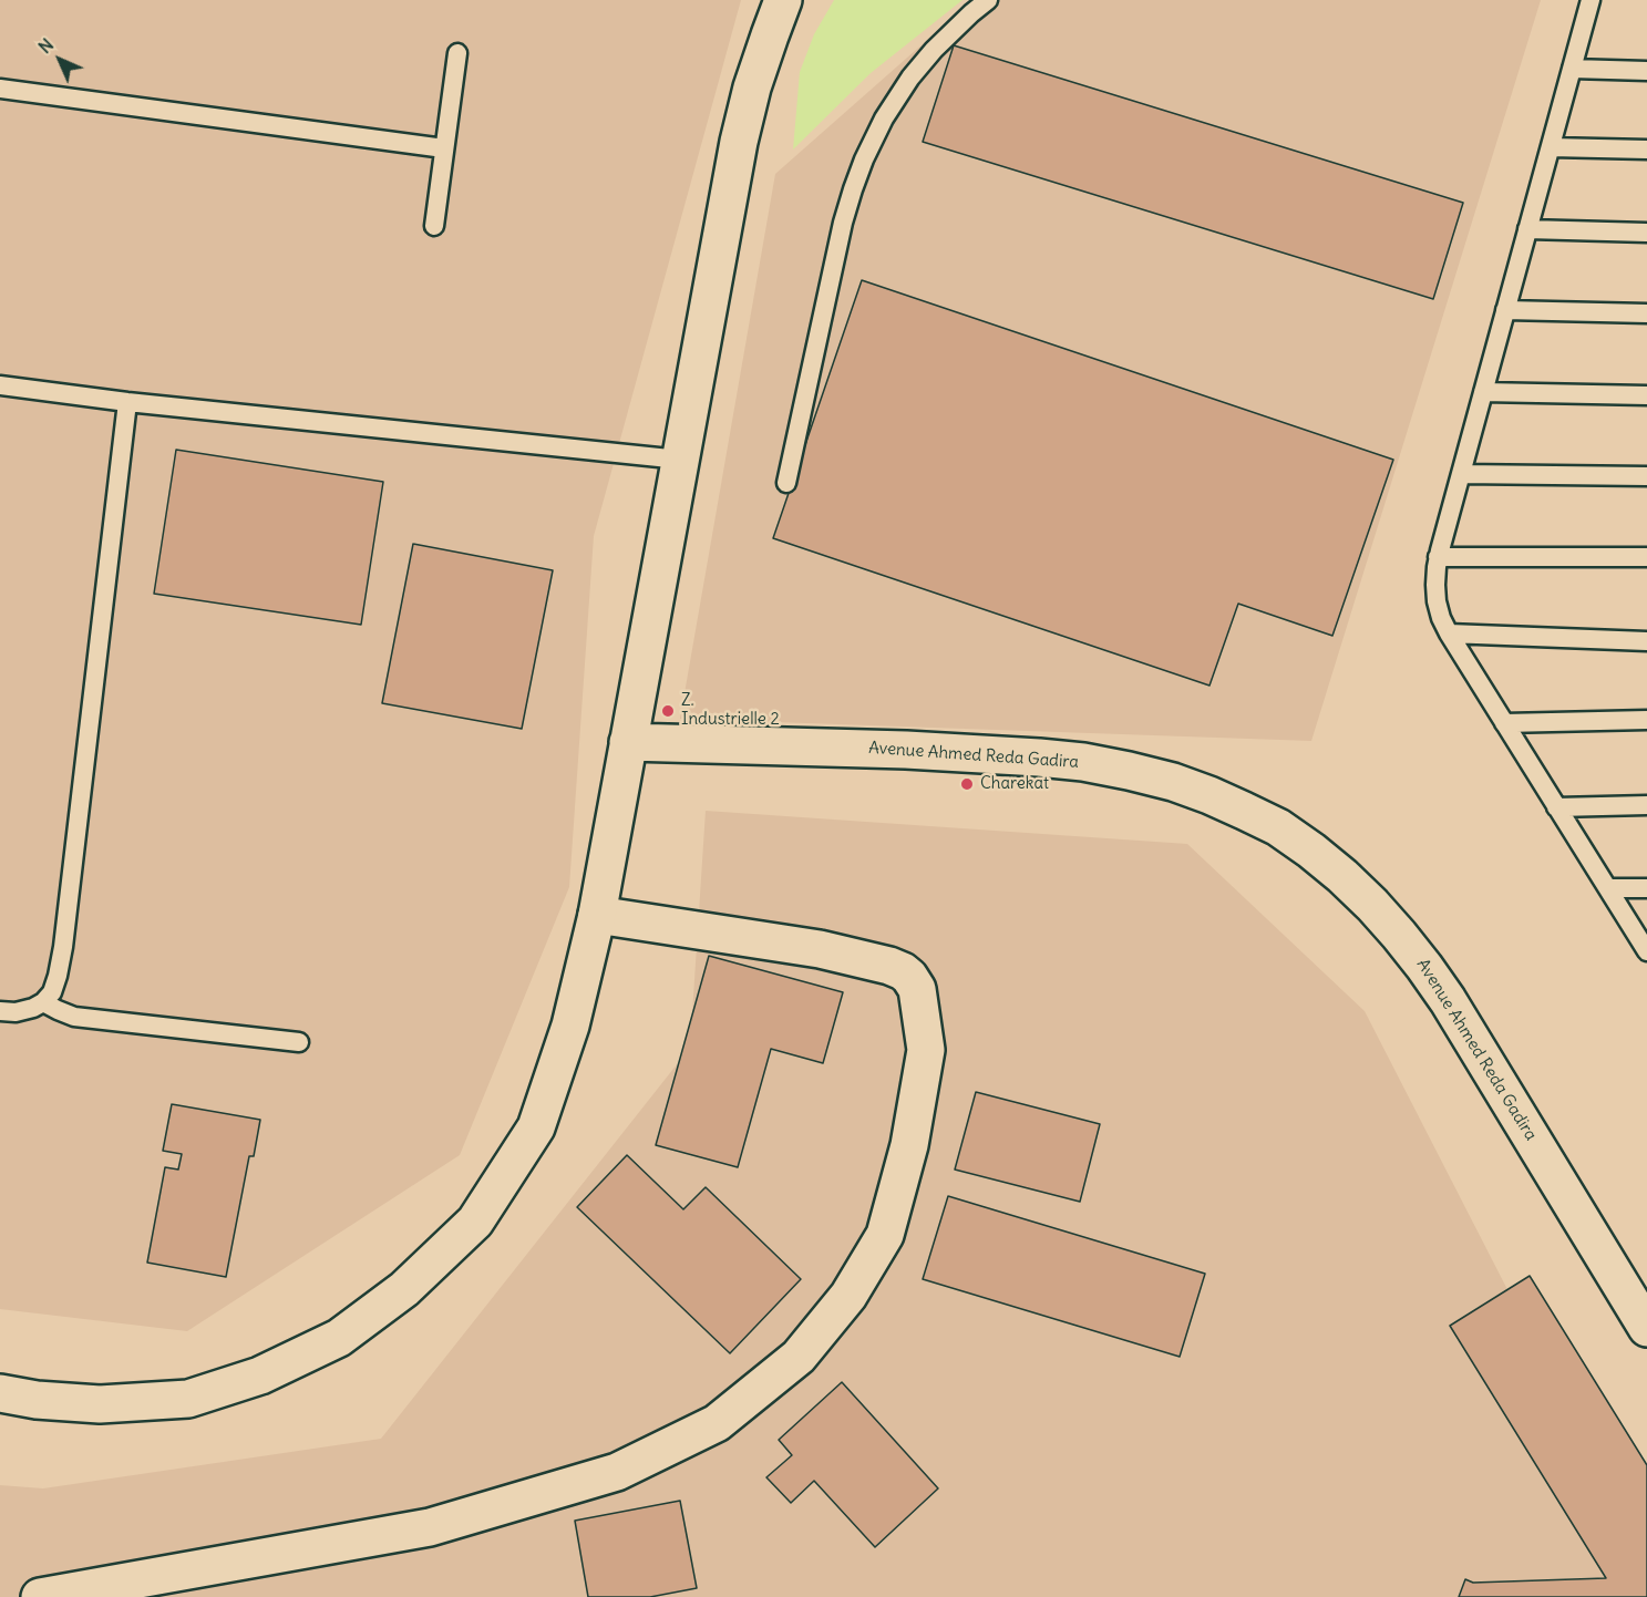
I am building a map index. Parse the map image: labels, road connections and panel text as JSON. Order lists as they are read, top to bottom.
{
  "streets": {
    "main road": ["Avenue Ahmed Reda Gadira"]
  },
  "places": ["Z. Industrielle 2", "Charekat"],
  "north": "top left"
}
